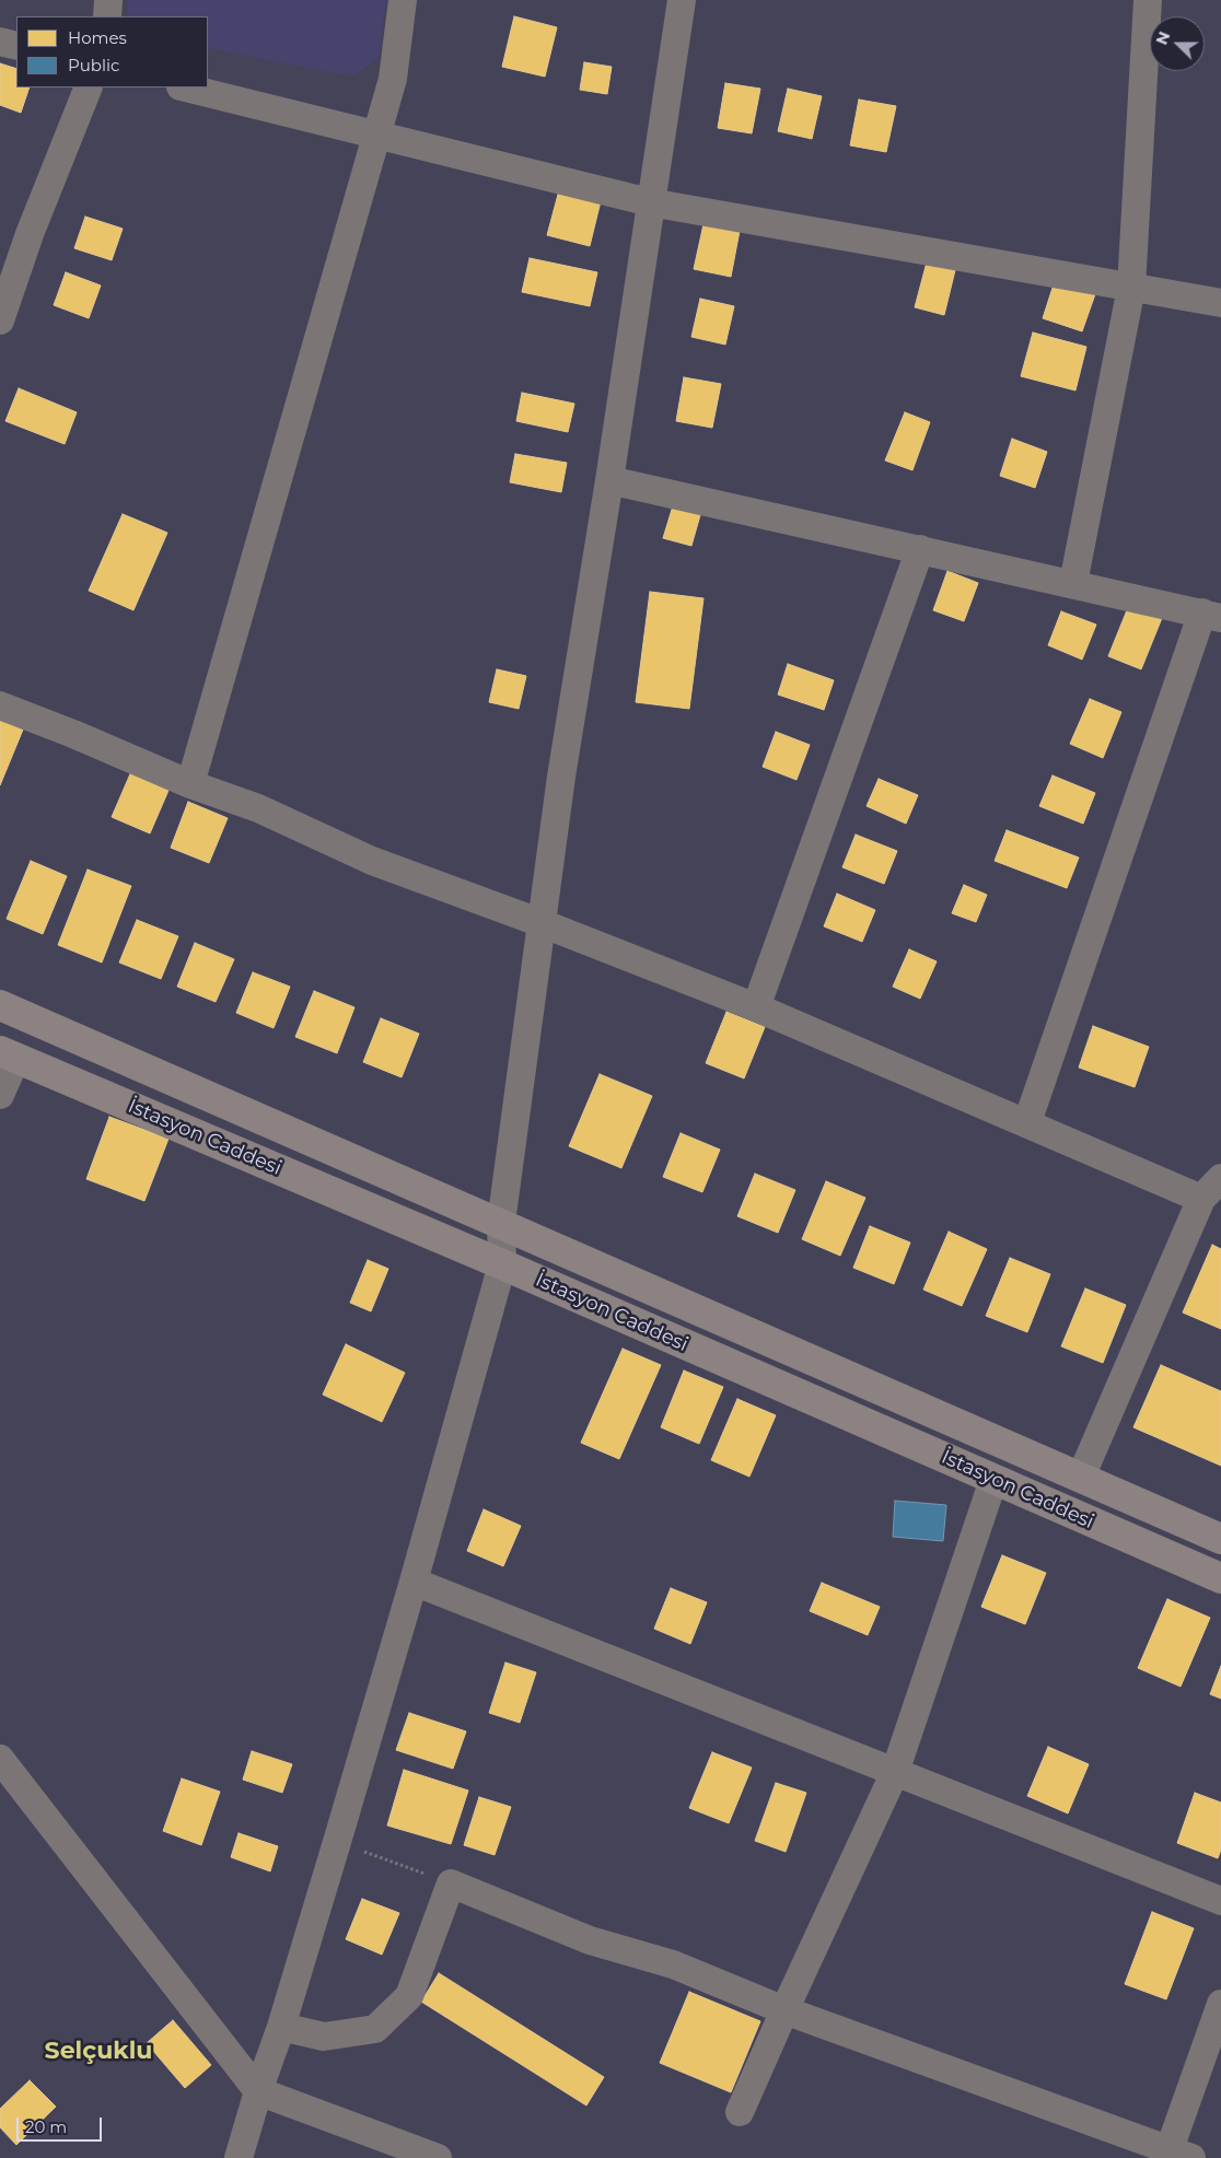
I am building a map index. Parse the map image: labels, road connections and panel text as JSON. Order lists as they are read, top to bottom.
{
  "streets": {
    "main road": ["İstasyon Caddesi"]
  },
  "districts": ["Selçuklu"],
  "legend": ["Homes", "Public"],
  "scale_bar": "20 m",
  "north": "left"
}
